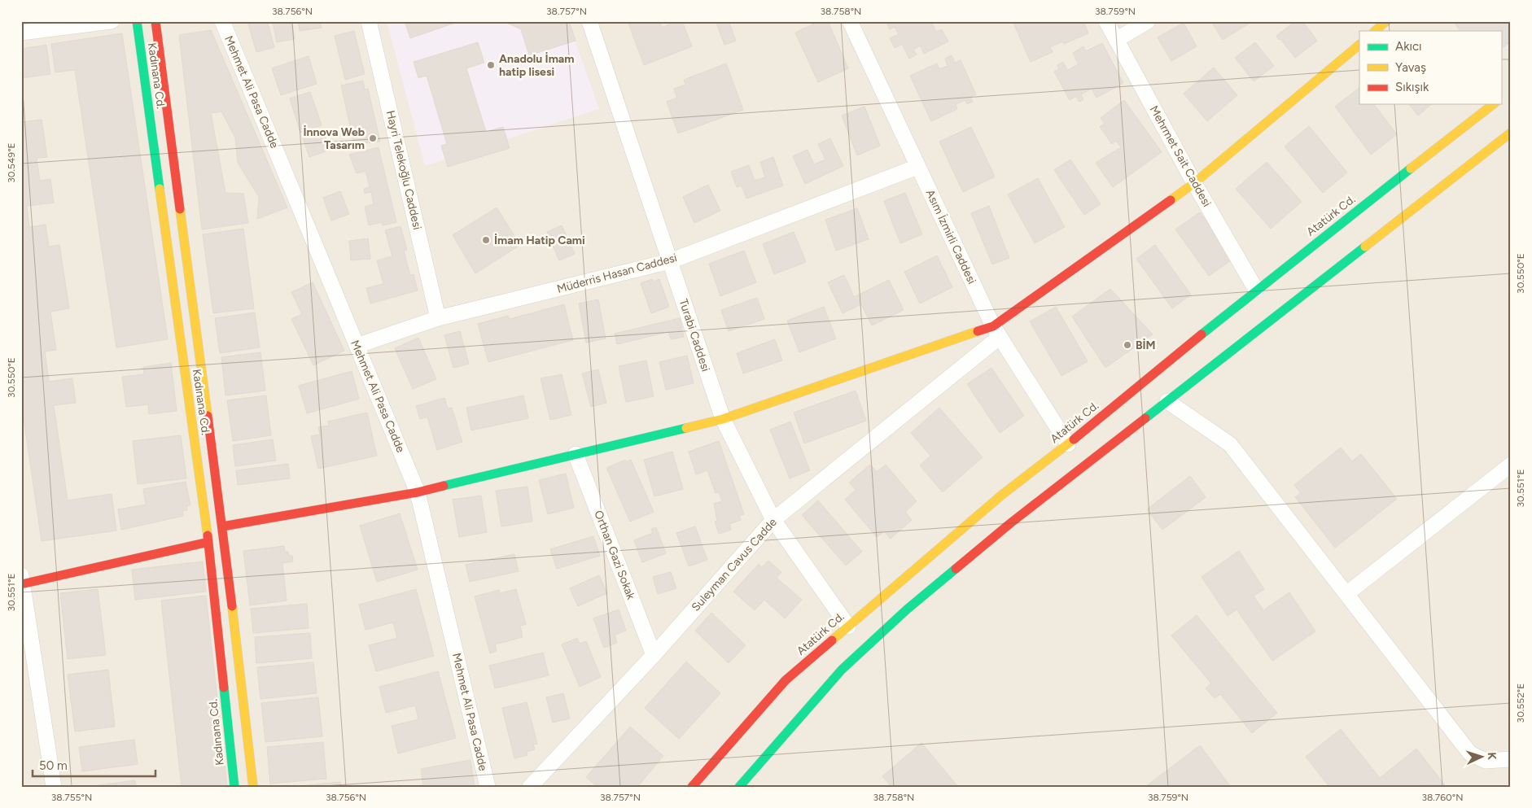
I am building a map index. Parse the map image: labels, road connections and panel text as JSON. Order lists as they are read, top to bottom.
{
  "streets": {
    "street": [
      "Kadınana Cd.",
      "Mehmet Ali Pasa Cadde",
      "Mehrmet Sait Caddesi",
      "Hayri Telekoğlu Caddesi",
      "Atatürk Cd.",
      "Asım İzmirli Caddesi",
      "Müderris Hasan Caddesi",
      "Turabi Caddesi",
      "Orthan Gazi Sokak",
      "Suleyman Cavus Cadde"
    ]
  },
  "crossings": [
    ["Mehmet Ali Pasa Cadde", "Müderris Hasan Caddesi"],
    ["Mehrmet Sait Caddesi", "Atatürk Cd."],
    ["Hayri Telekoğlu Caddesi", "Müderris Hasan Caddesi"],
    ["Atatürk Cd.", "Asım İzmirli Caddesi"],
    ["Atatürk Cd.", "Turabi Caddesi"],
    ["Asım İzmirli Caddesi", "Müderris Hasan Caddesi"],
    ["Asım İzmirli Caddesi", "Suleyman Cavus Cadde"],
    ["Müderris Hasan Caddesi", "Turabi Caddesi"],
    ["Turabi Caddesi", "Suleyman Cavus Cadde"],
    ["Orthan Gazi Sokak", "Suleyman Cavus Cadde"]
  ],
  "places": [
    "Anadolu İmam hatip lisesi",
    "İnnova Web Tasarım",
    "İmam Hatip Cami",
    "BİM"
  ],
  "legend": ["Akıcı", "Yavaş", "Sıkışık"],
  "scale_bar": "50 m",
  "north": "right",
  "coordinates": [
    "38.756°N",
    "38.757°N",
    "38.758°N",
    "38.759°N",
    "30.549°E",
    "30.550°E",
    "30.551°E",
    "30.552°E",
    "38.755°N",
    "38.760°N"
  ]
}
